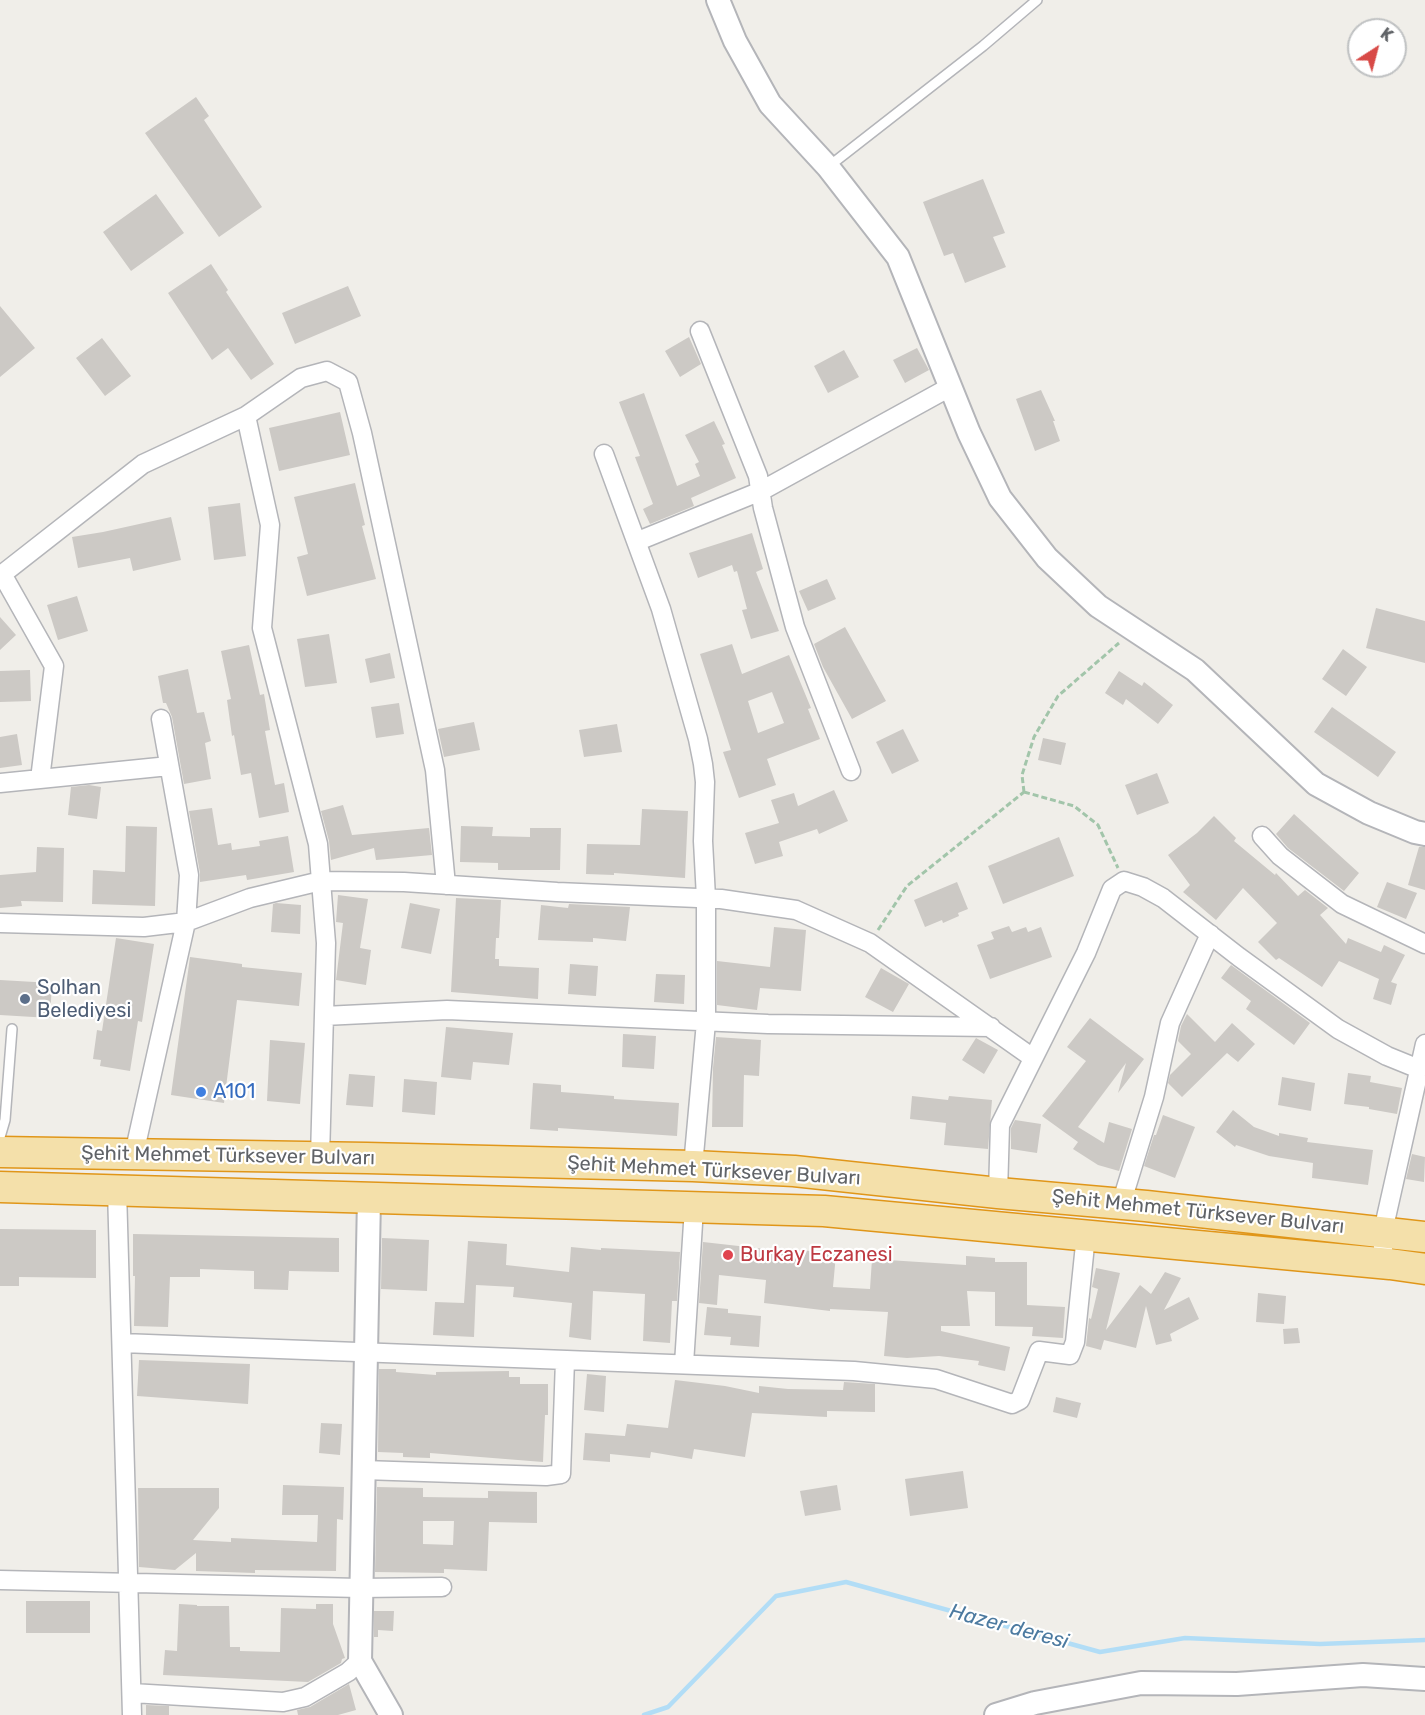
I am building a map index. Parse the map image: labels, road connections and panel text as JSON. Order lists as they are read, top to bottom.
{
  "streets": {
    "highway": ["Şehit Mehmet Türksever Bulvarı"]
  },
  "water": ["Hazer deresi"],
  "places": ["Solhan Belediyesi", "A101", "Burkay Eczanesi"],
  "north": "top right"
}
